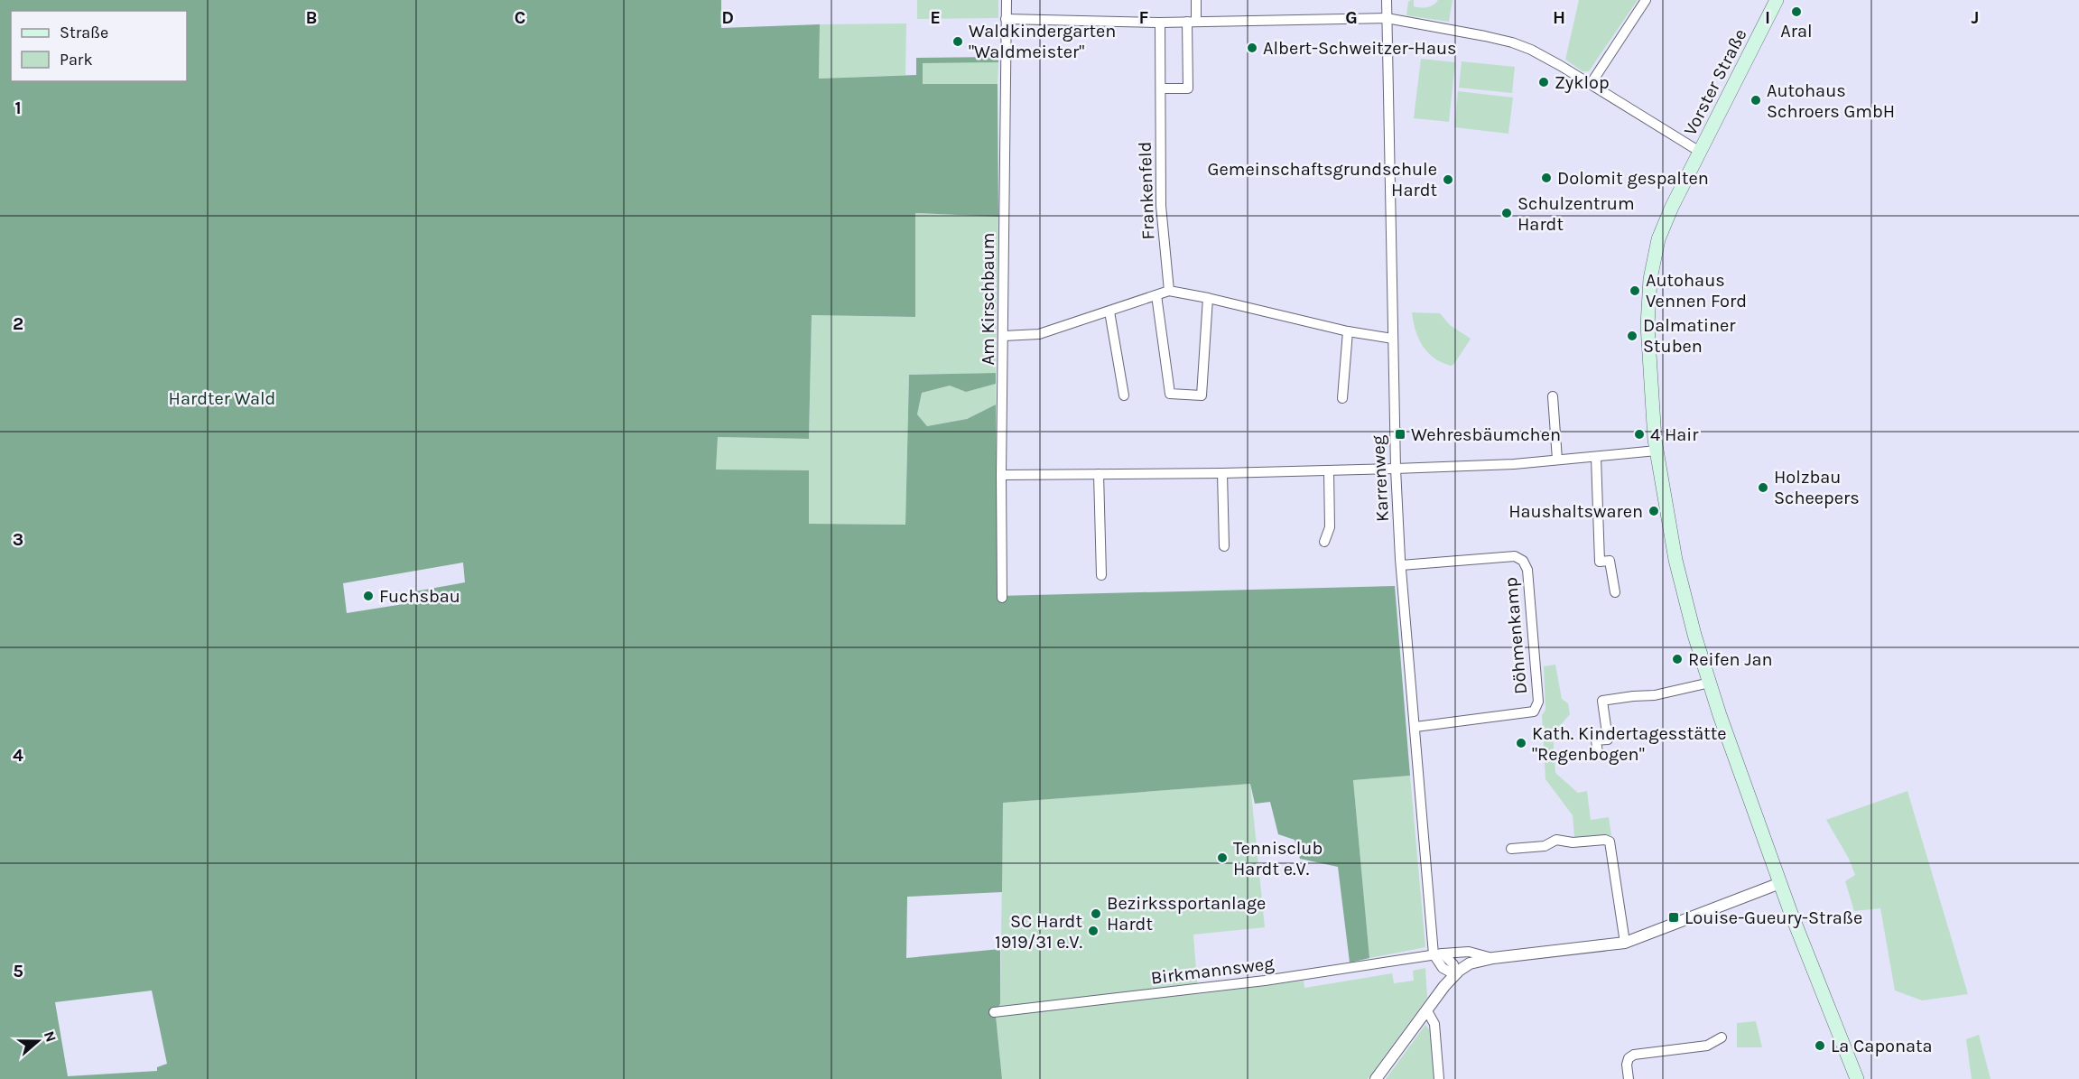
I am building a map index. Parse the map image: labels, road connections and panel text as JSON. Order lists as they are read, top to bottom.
{
  "streets": {
    "main road": ["Vorster Straße"],
    "street": [
      "Frankenfeld",
      "Am Kirschbaum",
      "Karrenweg",
      "Döhmenkamp",
      "Birkmannsweg"
    ]
  },
  "crossings": [
    ["Karrenweg", "Döhmenkamp"],
    ["Karrenweg", "Birkmannsweg"]
  ],
  "parks": ["Hardter Wald"],
  "places": {
    "other": [
      "Aral",
      "Waldkindergarten \"Waldmeister\"",
      "Albert-Schweitzer-Haus",
      "Zyklop",
      "Autohaus Schroers GmbH",
      "Dolomit gespalten",
      "Gemeinschaftsgrundschule Hardt",
      "Schulzentrum Hardt",
      "Autohaus Vennen Ford",
      "Dalmatiner Stuben",
      "4 Hair",
      "Holzbau Scheepers",
      "Haushaltswaren",
      "Fuchsbau",
      "Reifen Jan",
      "Kath. Kindertagesstätte \"Regenbogen\"",
      "Tennisclub Hardt e.V.",
      "Bezirkssportanlage Hardt",
      "SC Hardt 1919/31 e.V.",
      "La Caponata"
    ],
    "transit": ["Wehresbäumchen", "Louise-Gueury-Straße"]
  },
  "legend": ["Straße", "Park"],
  "north": "right",
  "grid": {
    "columns": [
      "B",
      "C",
      "D",
      "E",
      "F",
      "G",
      "H",
      "I",
      "J"
    ],
    "rows": [
      "1",
      "2",
      "3",
      "4",
      "5"
    ]
  }
}
